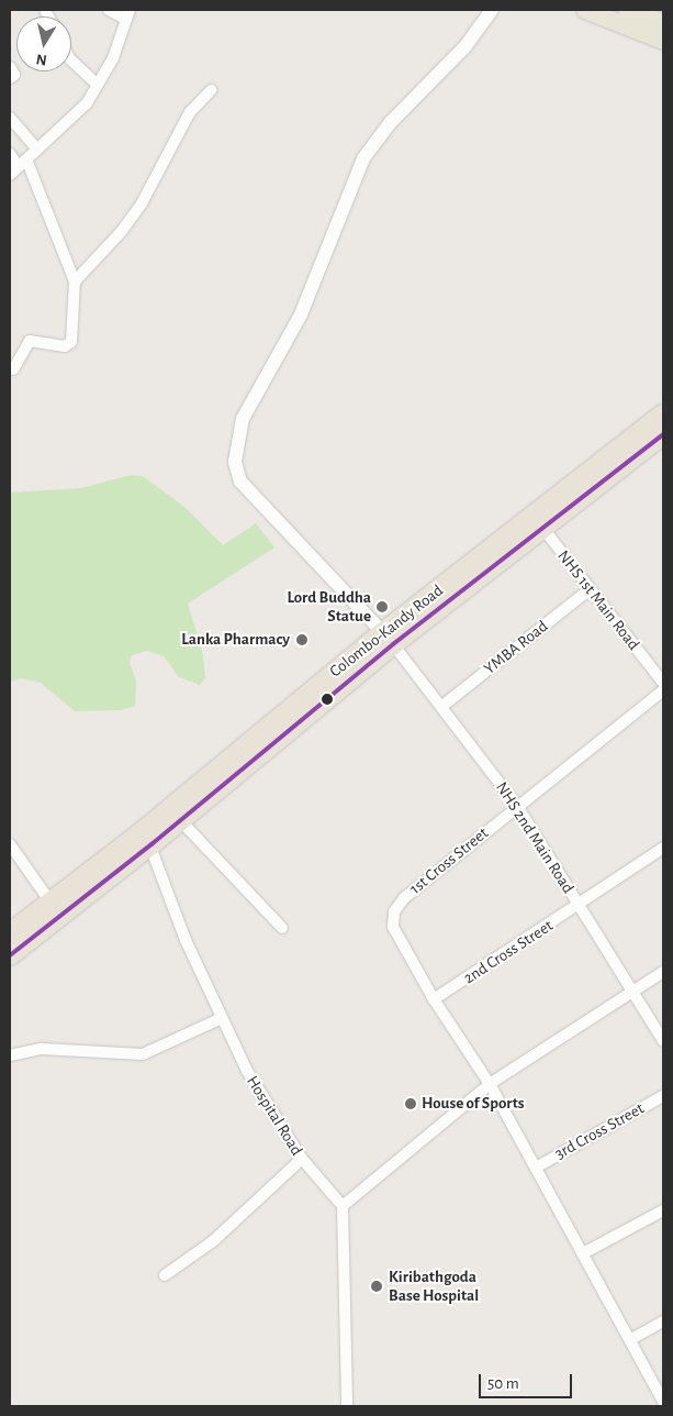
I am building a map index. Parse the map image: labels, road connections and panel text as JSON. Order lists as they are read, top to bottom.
{
  "streets": {
    "highway": ["Colombo-Kandy Road"],
    "street": [
      "NHS 1st Main Road",
      "YMBA Road",
      "NHS 2nd Main Road",
      "1st Cross Street",
      "2nd Cross Street",
      "Hospital Road",
      "3rd Cross Street"
    ]
  },
  "crossings": [
    ["NHS 1st Main Road", "Colombo-Kandy Road"],
    ["NHS 1st Main Road", "YMBA Road"],
    ["Colombo-Kandy Road", "NHS 2nd Main Road"],
    ["Colombo-Kandy Road", "Hospital Road"],
    ["YMBA Road", "NHS 2nd Main Road"],
    ["NHS 2nd Main Road", "1st Cross Street"],
    ["NHS 2nd Main Road", "2nd Cross Street"],
    ["1st Cross Street", "2nd Cross Street"],
    ["1st Cross Street", "3rd Cross Street"]
  ],
  "places": [
    "Lord Buddha Statue",
    "Lanka Pharmacy",
    "House of Sports",
    "Kiribathgoda Base Hospital"
  ],
  "scale_bar": "50 m",
  "north": "bottom"
}
